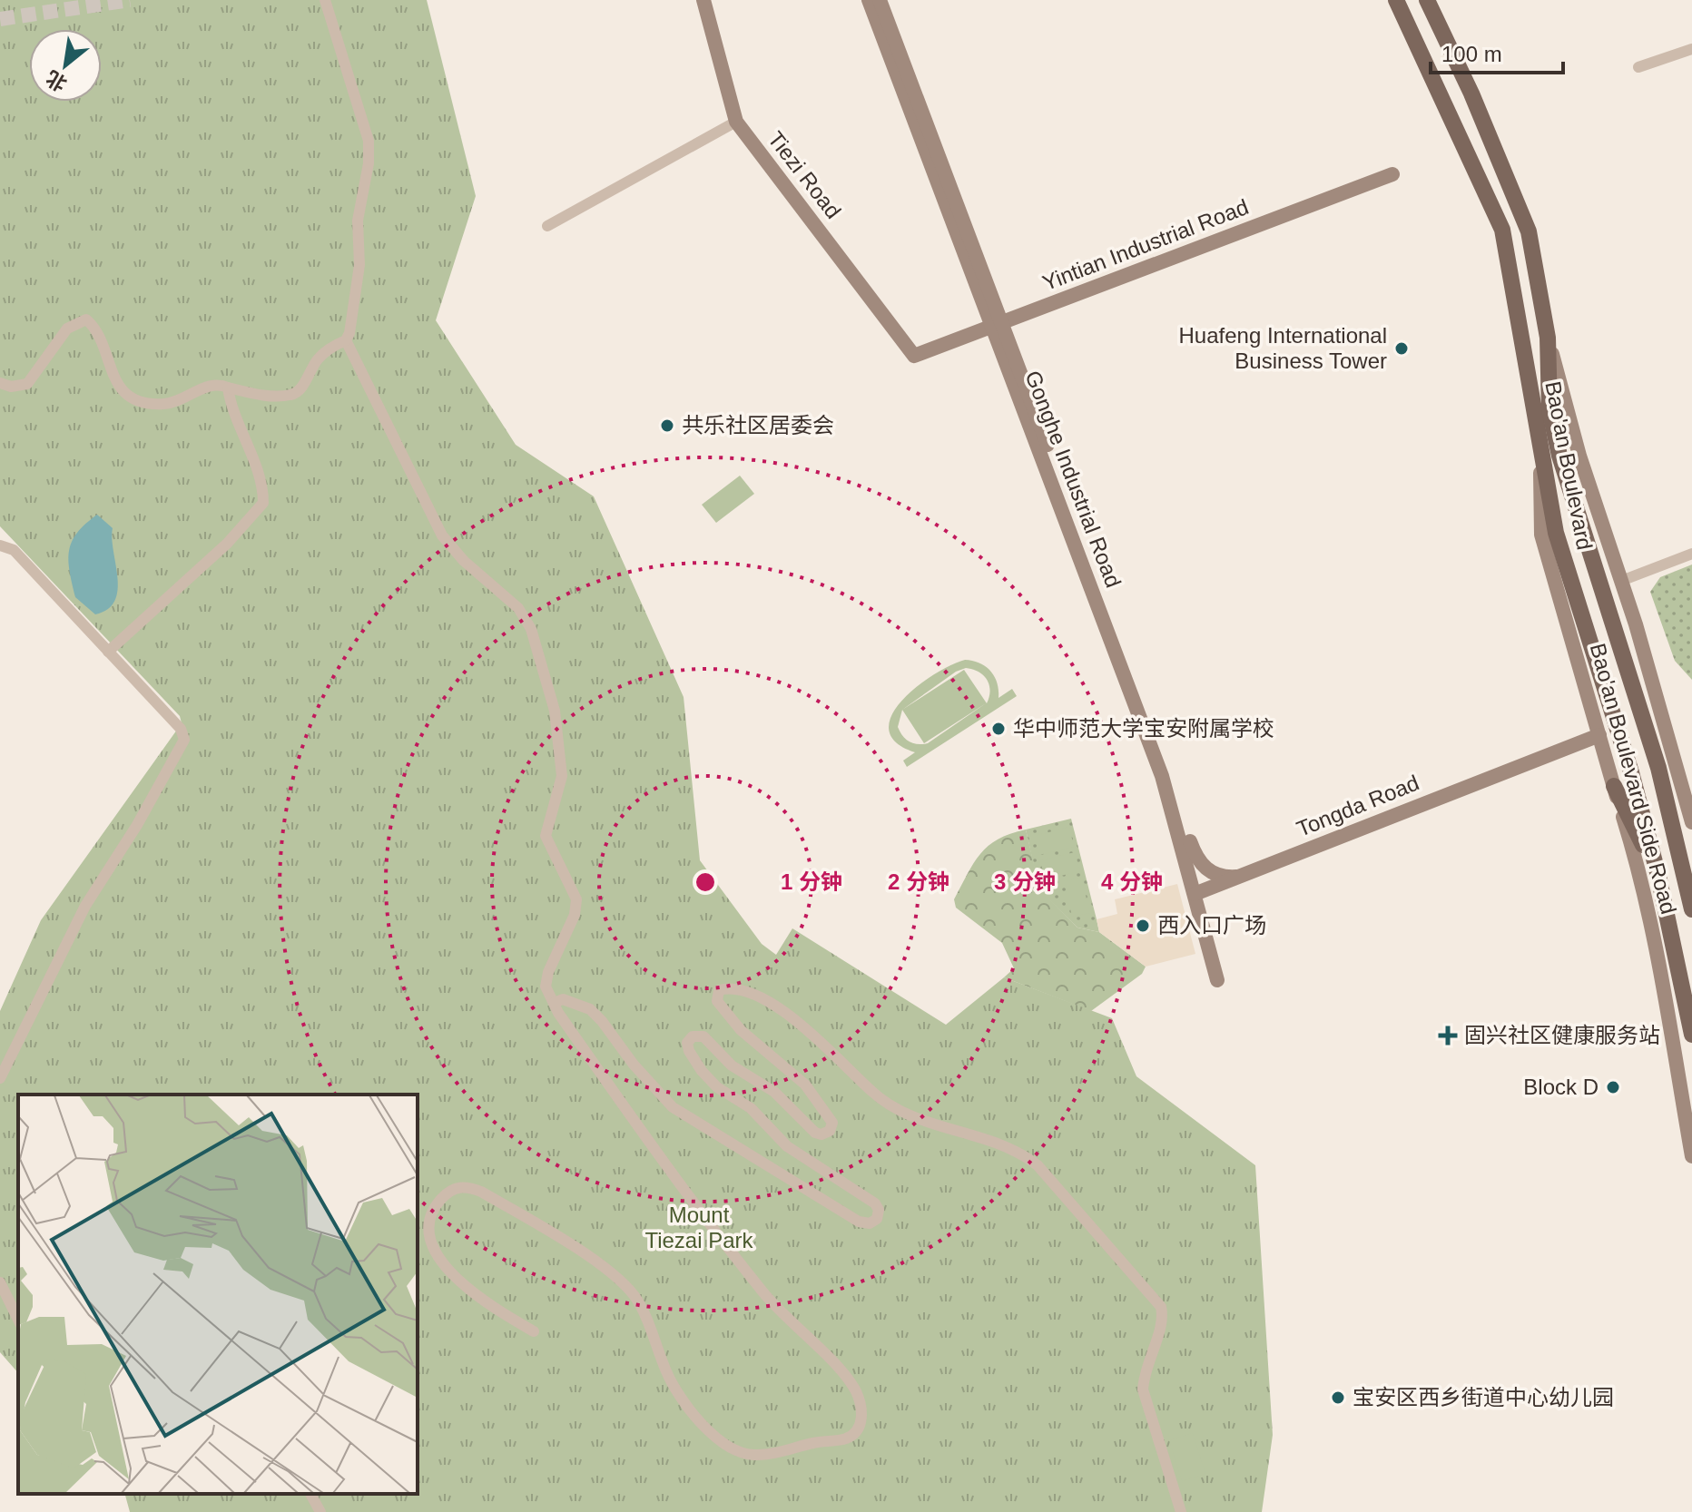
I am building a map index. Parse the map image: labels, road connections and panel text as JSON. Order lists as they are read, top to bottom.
{
  "streets": {
    "main road": ["Bao'an Boulevard"],
    "street": [
      "Tiezi Road",
      "Yintian Industrial Road",
      "Gonghe Industrial Road",
      "Bao'an Boulevard Side Road",
      "Tongda Road"
    ]
  },
  "crossings": [
    ["Tiezi Road", "Yintian Industrial Road"],
    ["Yintian Industrial Road", "Gonghe Industrial Road"],
    ["Bao'an Boulevard", "Bao'an Boulevard Side Road"],
    ["Gonghe Industrial Road", "Tongda Road"],
    ["Bao'an Boulevard Side Road", "Tongda Road"]
  ],
  "parks": ["Mount Tiezai Park"],
  "places": {
    "other": [
      "Huafeng International Business Tower",
      "共乐社区居委会",
      "华中师范大学宝安附属学校",
      "西入口广场",
      "Block D",
      "宝安区西乡街道中心幼儿园"
    ],
    "health": ["固兴社区健康服务站"]
  },
  "scale_bar": "100 m",
  "north": "bottom left",
  "rings": [
    "1 分钟",
    "2 分钟",
    "3 分钟",
    "4 分钟"
  ]
}
